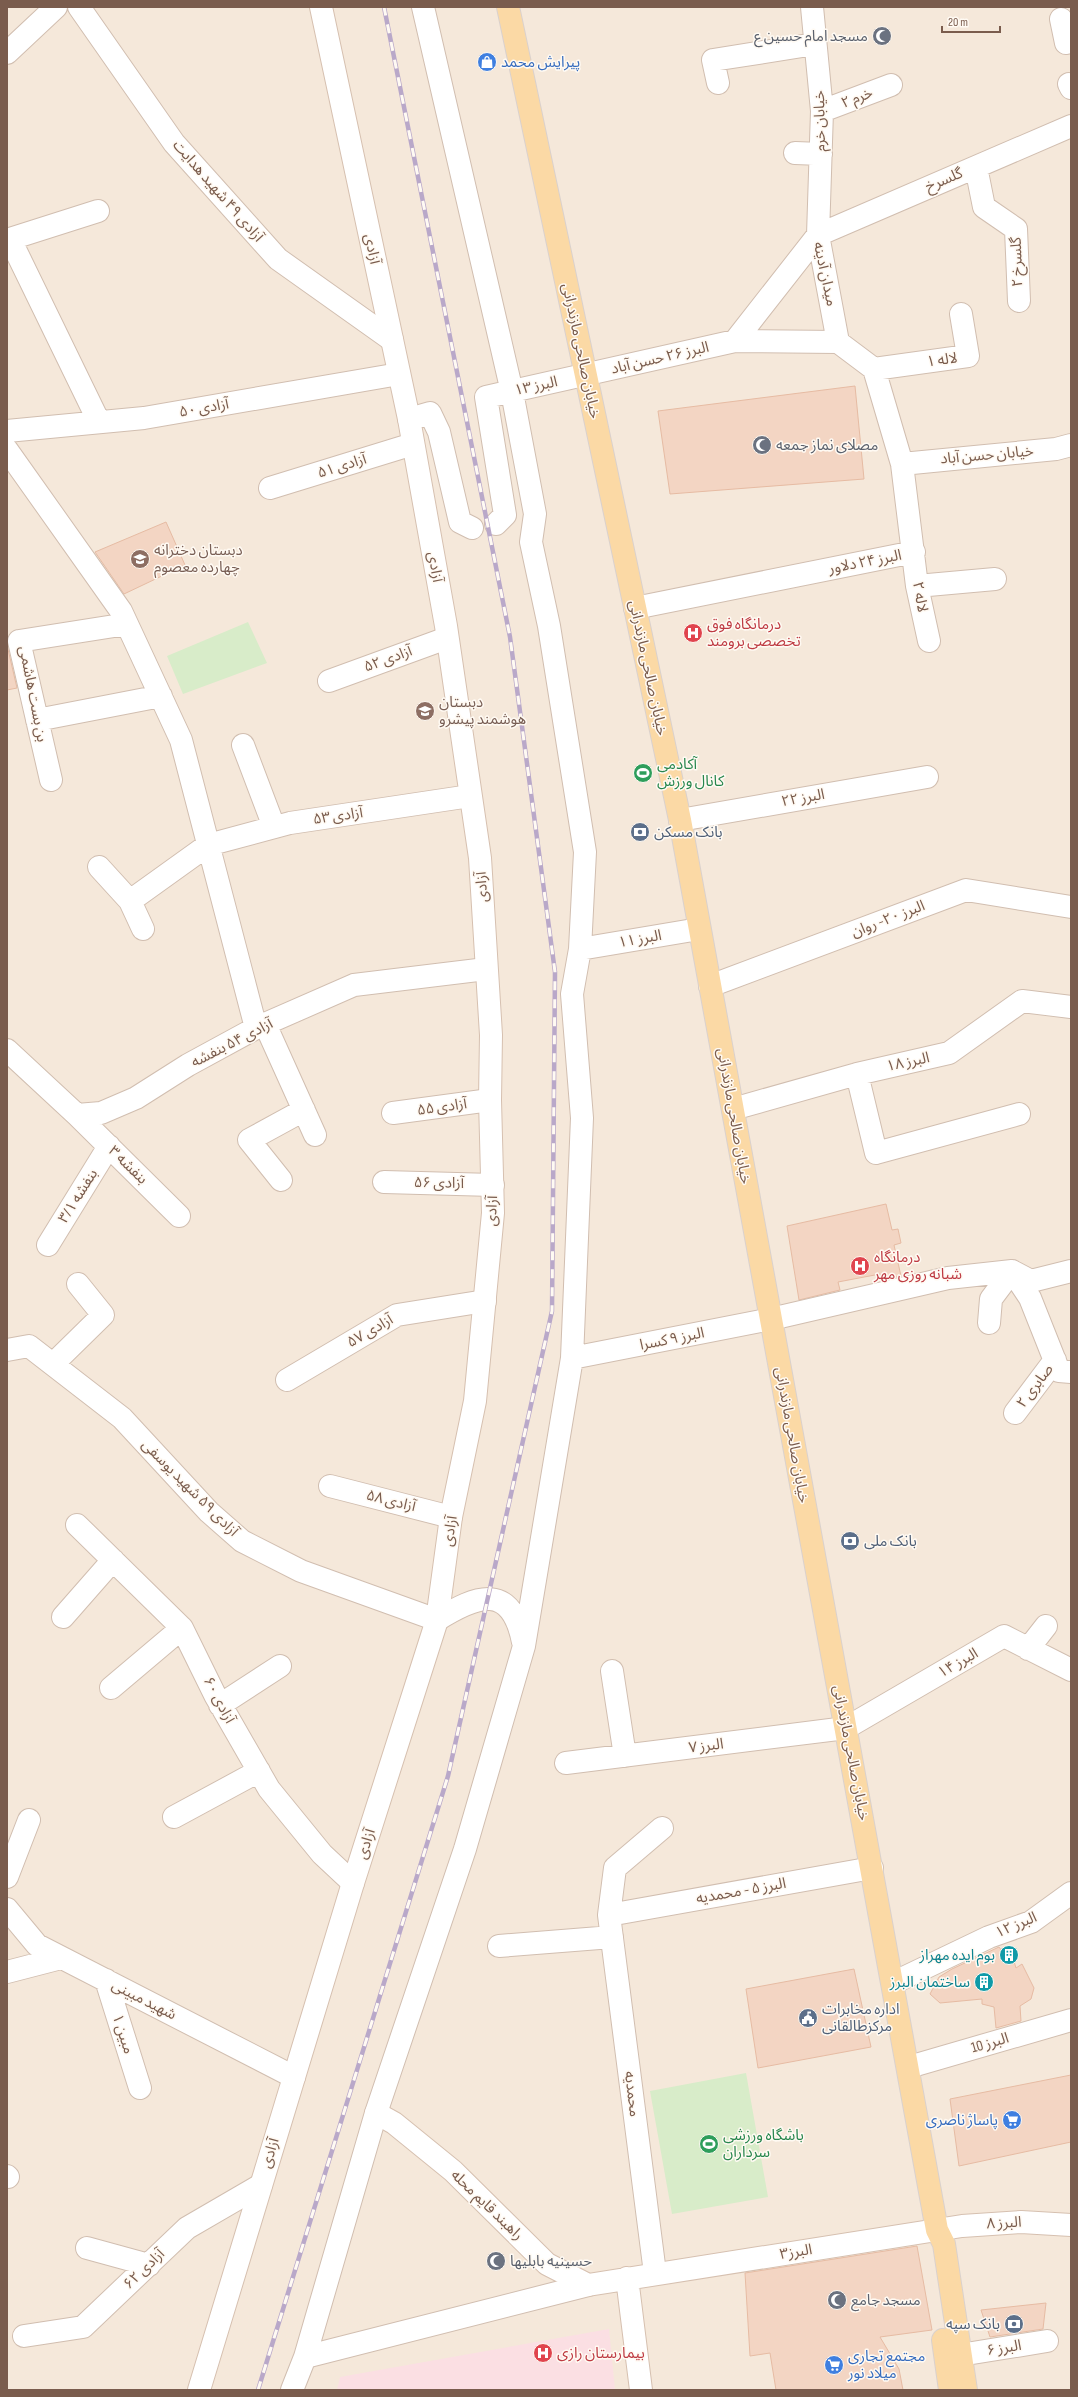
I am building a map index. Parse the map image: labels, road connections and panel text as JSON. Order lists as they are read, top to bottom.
{
  "streets": {
    "main road": ["خیابان صالحی مازندرانی"],
    "street": [
      "خرم ۲",
      "خیابان خرم",
      "گلسرخ",
      "آزادی ۴۹ شهید هدایت",
      "آزادی",
      "گلسرخ ۲",
      "میدان آدینه",
      "البرز ۲۶ حسن آباد",
      "لاله ۱",
      "البرز ۱۳",
      "آزادی ۵۰",
      "خیابان حسن آباد",
      "آزادی ۵۱",
      "البرز ۲۴ دلاور",
      "لاله ۲",
      "آزادی ۵۲",
      "بن بست هاشمی",
      "البرز ۲۲",
      "آزادی ۵۳",
      "البرز ۲۰- روان",
      "البرز ۱۱",
      "آزادی ۵۴ بنفشه",
      "البرز ۱۸",
      "آزادی ۵۵",
      "بنفشه ۳",
      "آزادی ۵۶",
      "بنفشه ۳/۱",
      "آزادی ۵۷",
      "البرز ۹ کسرا",
      "صابری ۲",
      "آزادی ۵۹ شهید یوسفی",
      "آزادی ۵۸",
      "البرز ۱۴",
      "آزادی ۶۰",
      "البرز ۷",
      "البرز ۵ - محمدیه",
      "البرز ۱۲",
      "شهید مبینی",
      "مبین ۱",
      "البرز 10",
      "محمدیه",
      "راهبند قایم محله",
      "البرز ۸",
      "البرز۳",
      "آزادی ۶۲",
      "البرز ۶"
    ]
  },
  "crossings": [
    ["خرم ۲", "خیابان خرم"],
    ["خیابان خرم", "گلسرخ"],
    ["خیابان خرم", "میدان آدینه"],
    ["گلسرخ", "گلسرخ ۲"],
    ["گلسرخ", "میدان آدینه"],
    ["آزادی ۴۹ شهید هدایت", "آزادی"],
    ["آزادی", "آزادی ۵۰"],
    ["آزادی", "آزادی ۵۱"],
    ["آزادی", "آزادی ۵۲"],
    ["آزادی", "آزادی ۵۳"],
    ["آزادی", "آزادی ۵۴ بنفشه"],
    ["آزادی", "آزادی ۵۵"],
    ["آزادی", "آزادی ۵۶"],
    ["آزادی", "آزادی ۵۷"],
    ["آزادی", "آزادی ۵۹ شهید یوسفی"],
    ["آزادی", "آزادی ۵۸"],
    ["آزادی", "آزادی ۶۰"],
    ["آزادی", "شهید مبینی"],
    ["آزادی", "آزادی ۶۲"],
    ["میدان آدینه", "البرز ۲۶ حسن آباد"],
    ["خیابان صالحی مازندرانی", "البرز ۲۶ حسن آباد"],
    ["خیابان صالحی مازندرانی", "البرز ۱۳"],
    ["خیابان صالحی مازندرانی", "البرز ۲۴ دلاور"],
    ["خیابان صالحی مازندرانی", "البرز ۲۲"],
    ["خیابان صالحی مازندرانی", "البرز ۲۰- روان"],
    ["خیابان صالحی مازندرانی", "البرز ۱۱"],
    ["خیابان صالحی مازندرانی", "البرز ۱۸"],
    ["خیابان صالحی مازندرانی", "البرز ۹ کسرا"],
    ["خیابان صالحی مازندرانی", "البرز ۱۴"],
    ["خیابان صالحی مازندرانی", "البرز ۷"],
    ["خیابان صالحی مازندرانی", "البرز ۵ - محمدیه"],
    ["خیابان صالحی مازندرانی", "البرز ۱۲"],
    ["خیابان صالحی مازندرانی", "البرز 10"],
    ["خیابان صالحی مازندرانی", "البرز ۸"],
    ["خیابان صالحی مازندرانی", "البرز۳"],
    ["خیابان صالحی مازندرانی", "البرز ۶"],
    ["البرز ۲۶ حسن آباد", "البرز ۱۳"],
    ["لاله ۱", "البرز ۲۴ دلاور"],
    ["خیابان حسن آباد", "البرز ۲۴ دلاور"],
    ["البرز ۲۴ دلاور", "لاله ۲"],
    ["آزادی ۵۴ بنفشه", "بنفشه ۳"],
    ["بنفشه ۳", "بنفشه ۳/۱"],
    ["البرز ۱۴", "البرز ۷"],
    ["البرز ۵ - محمدیه", "محمدیه"],
    ["شهید مبینی", "مبین ۱"],
    ["محمدیه", "البرز۳"],
    ["البرز ۸", "البرز۳"]
  ],
  "places": {
    "mosque": [
      "مسجد امام حسین ع",
      "مصلای نماز جمعه",
      "حسینیه بابلیها",
      "مسجد جامع"
    ],
    "shop": ["پیرایش محمد"],
    "school or university": ["دبستان دخترانه چهارده معصوم", "دبستان هوشمند پیشرو"],
    "hospital": ["درمانگاه فوق تخصصی برومند", "درمانگاه شبانه روزی مهر", "بیمارستان رازی"],
    "sports": ["آکادمی کانال ورزش", "باشگاه ورزشی سرداران"],
    "bank": ["بانک مسکن", "بانک ملی", "بانک سپه"],
    "building": ["بوم ایده مهراز", "ساختمان البرز"],
    "public building": ["اداره مخابرات مرکزطالقانی"],
    "supermarket": ["پاساژ ناصری", "مجتمع تجاری میلاد نور"]
  },
  "scale_bar": "20 m"
}
